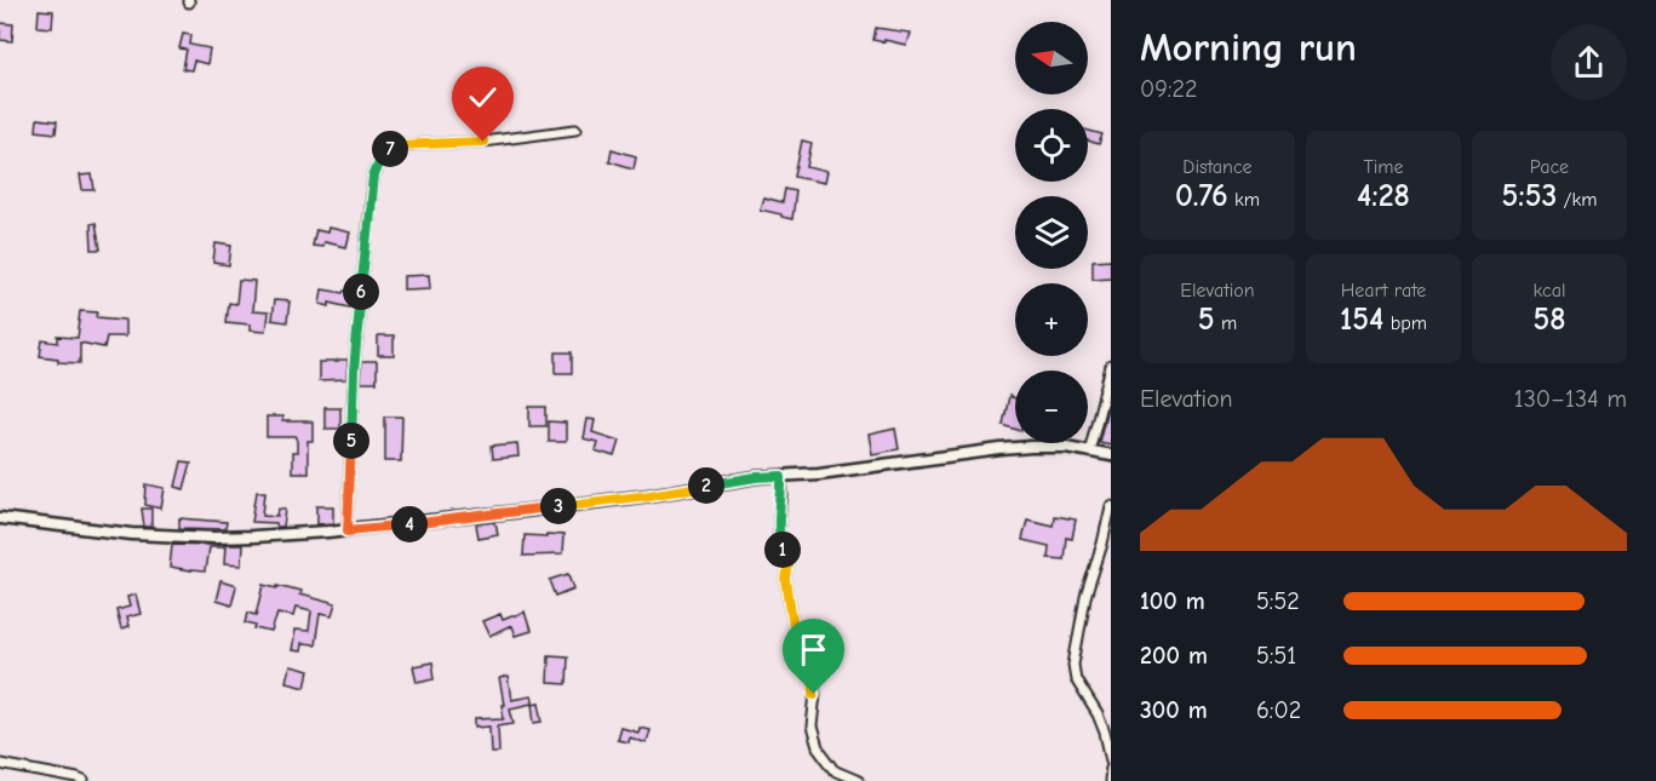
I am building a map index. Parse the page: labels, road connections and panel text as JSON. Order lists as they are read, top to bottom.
{
  "north": "left",
  "page": {
    "heading": ["Morning run", "09:22"],
    "map_buttons": ["+", "−"],
    "stats": [
      ["Distance", "0.76 km"],
      ["Time", "4:28"],
      ["Pace", "5:53 /km"],
      ["Elevation", "5 m"],
      ["Heart rate", "154 bpm"],
      ["kcal", "58"]
    ],
    "pins": [
      "7",
      "6",
      "5",
      "2",
      "3",
      "4",
      "1"
    ],
    "chart": ["Elevation", "130–134 m"],
    "list": [
      {
        "name": "100 m",
        "note": "5:52"
      },
      {
        "name": "200 m",
        "note": "5:51"
      },
      {
        "name": "300 m",
        "note": "6:02"
      }
    ]
  }
}
